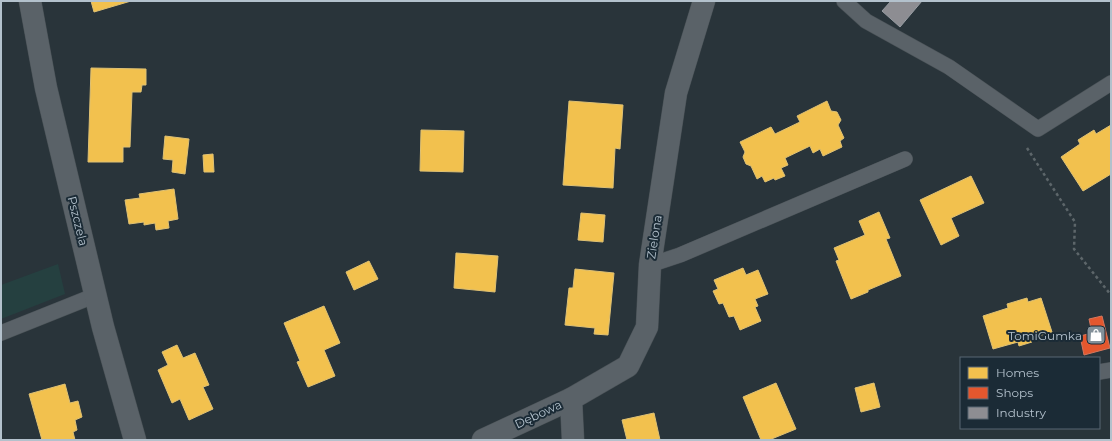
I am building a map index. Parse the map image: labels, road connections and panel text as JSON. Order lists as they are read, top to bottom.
{
  "streets": {
    "street": ["Pszczela", "Zielona", "Dębowa"]
  },
  "crossings": [
    ["Zielona", "Dębowa"]
  ],
  "places": {
    "shop": ["TomiGumka"]
  },
  "legend": ["Homes", "Shops", "Industry"]
}
